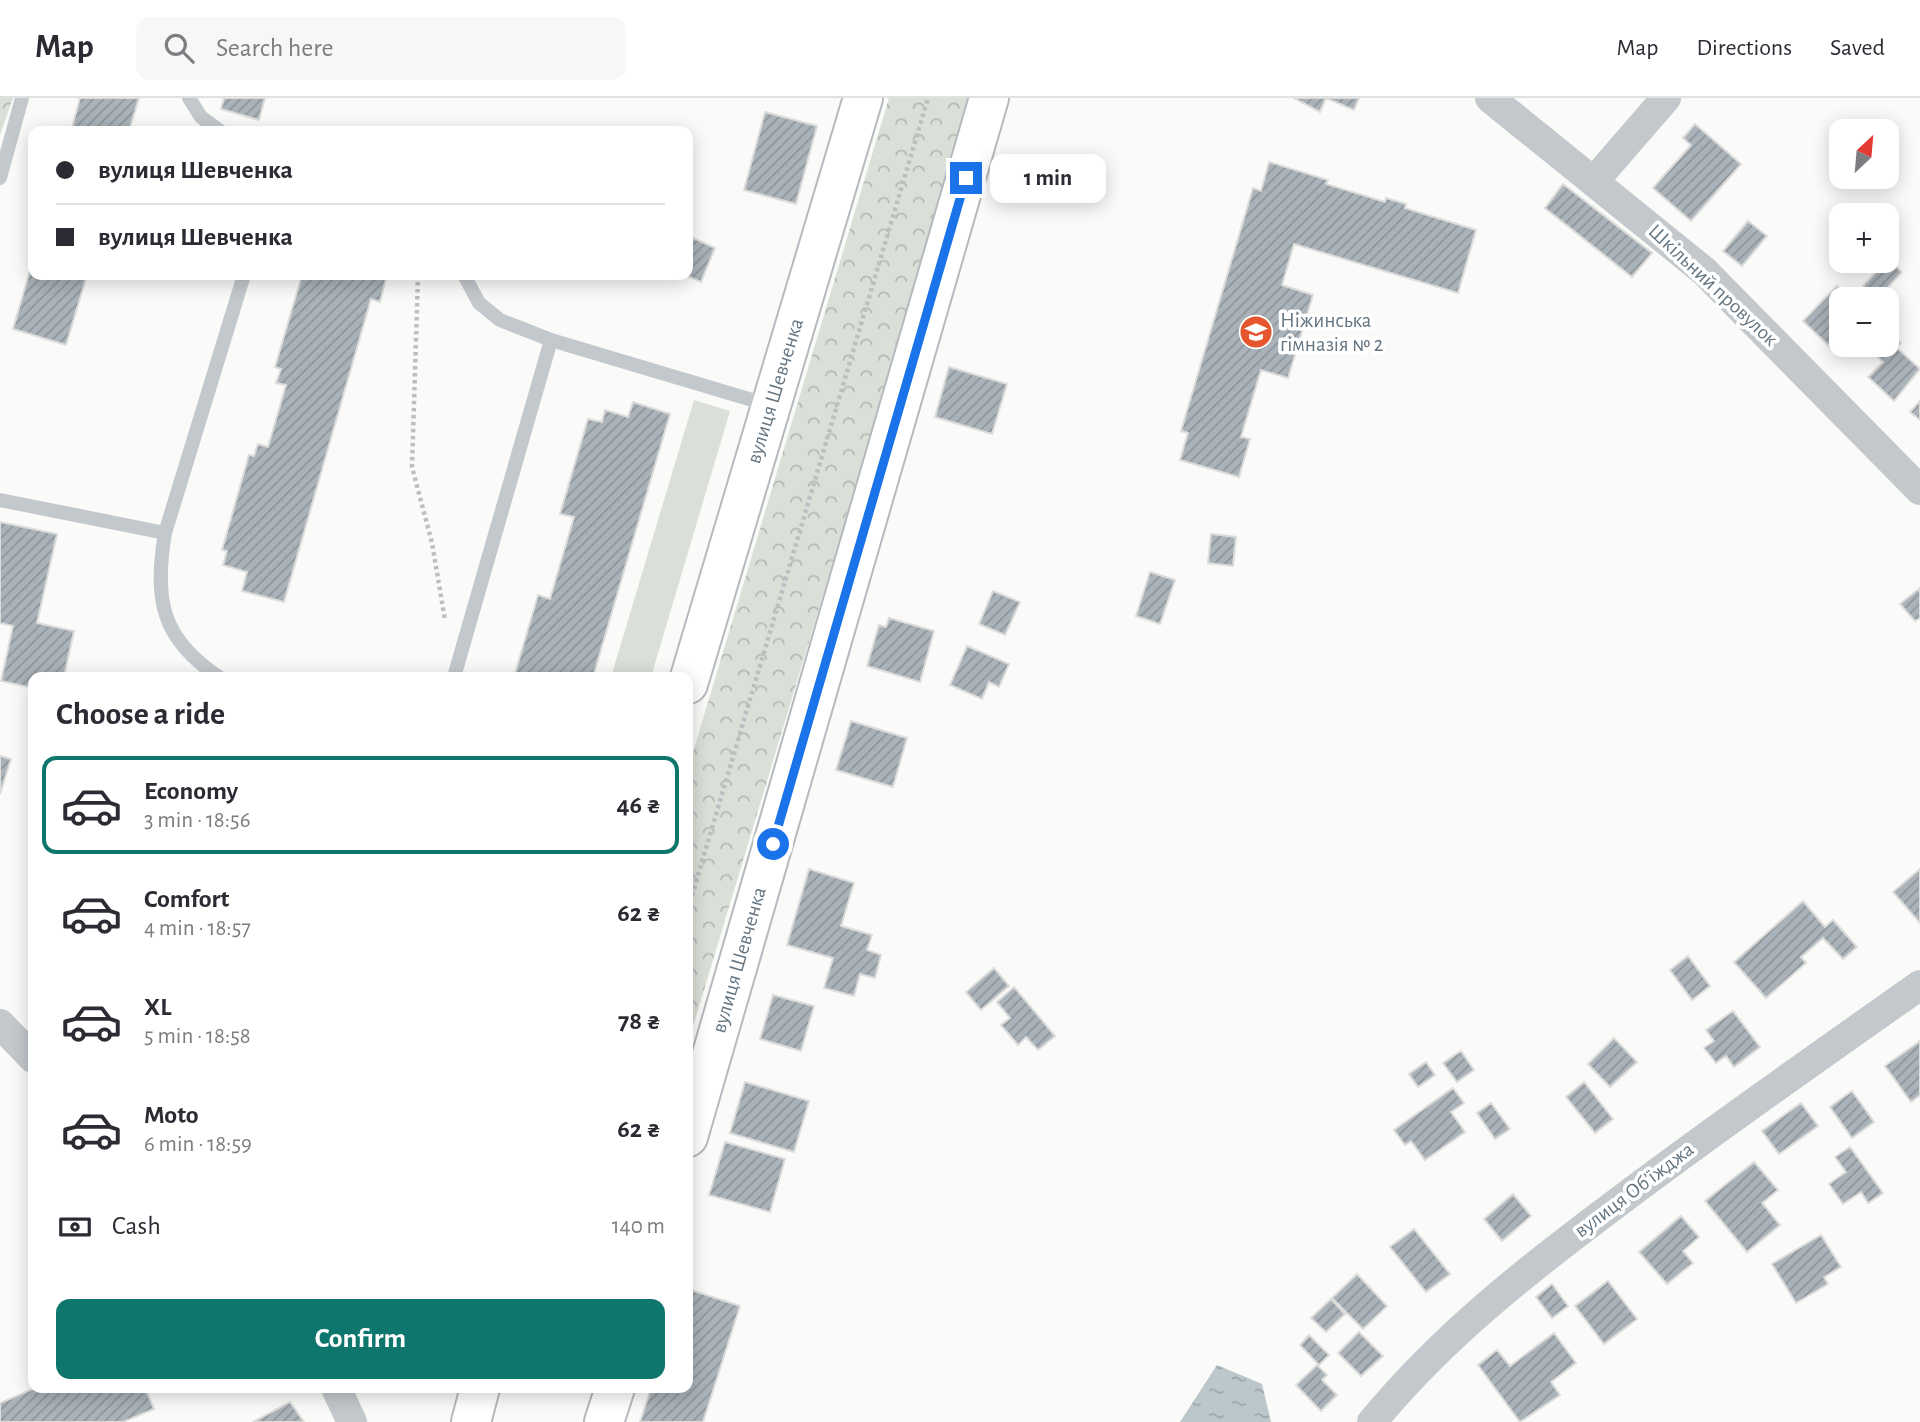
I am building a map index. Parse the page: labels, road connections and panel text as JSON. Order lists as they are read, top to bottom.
{
  "streets": {
    "main road": ["вулиця Шевченка"],
    "street": ["Шкільний провулок", "вулиця Обʼїжджа"]
  },
  "places": {
    "school or university": ["Ніжинська гімназія № 2"]
  },
  "north": "top right",
  "page": {
    "header": "Map",
    "search": "Search here",
    "nav": ["Map", "Directions", "Saved"],
    "map_buttons": ["+", "−"],
    "banner": ["вулиця Шевченка", "вулиця Шевченка"],
    "bubble": "1 min",
    "heading": "Choose a ride",
    "list": [
      {
        "name": "Economy",
        "note": "3 min · 18:56",
        "value": "46 ₴"
      },
      {
        "name": "Comfort",
        "note": "4 min · 18:57",
        "value": "62 ₴"
      },
      {
        "name": "XL",
        "note": "5 min · 18:58",
        "value": "78 ₴"
      },
      {
        "name": "Moto",
        "note": "6 min · 18:59",
        "value": "62 ₴"
      }
    ],
    "pay": ["Cash", "140 m"],
    "buttons": "Confirm"
  }
}
